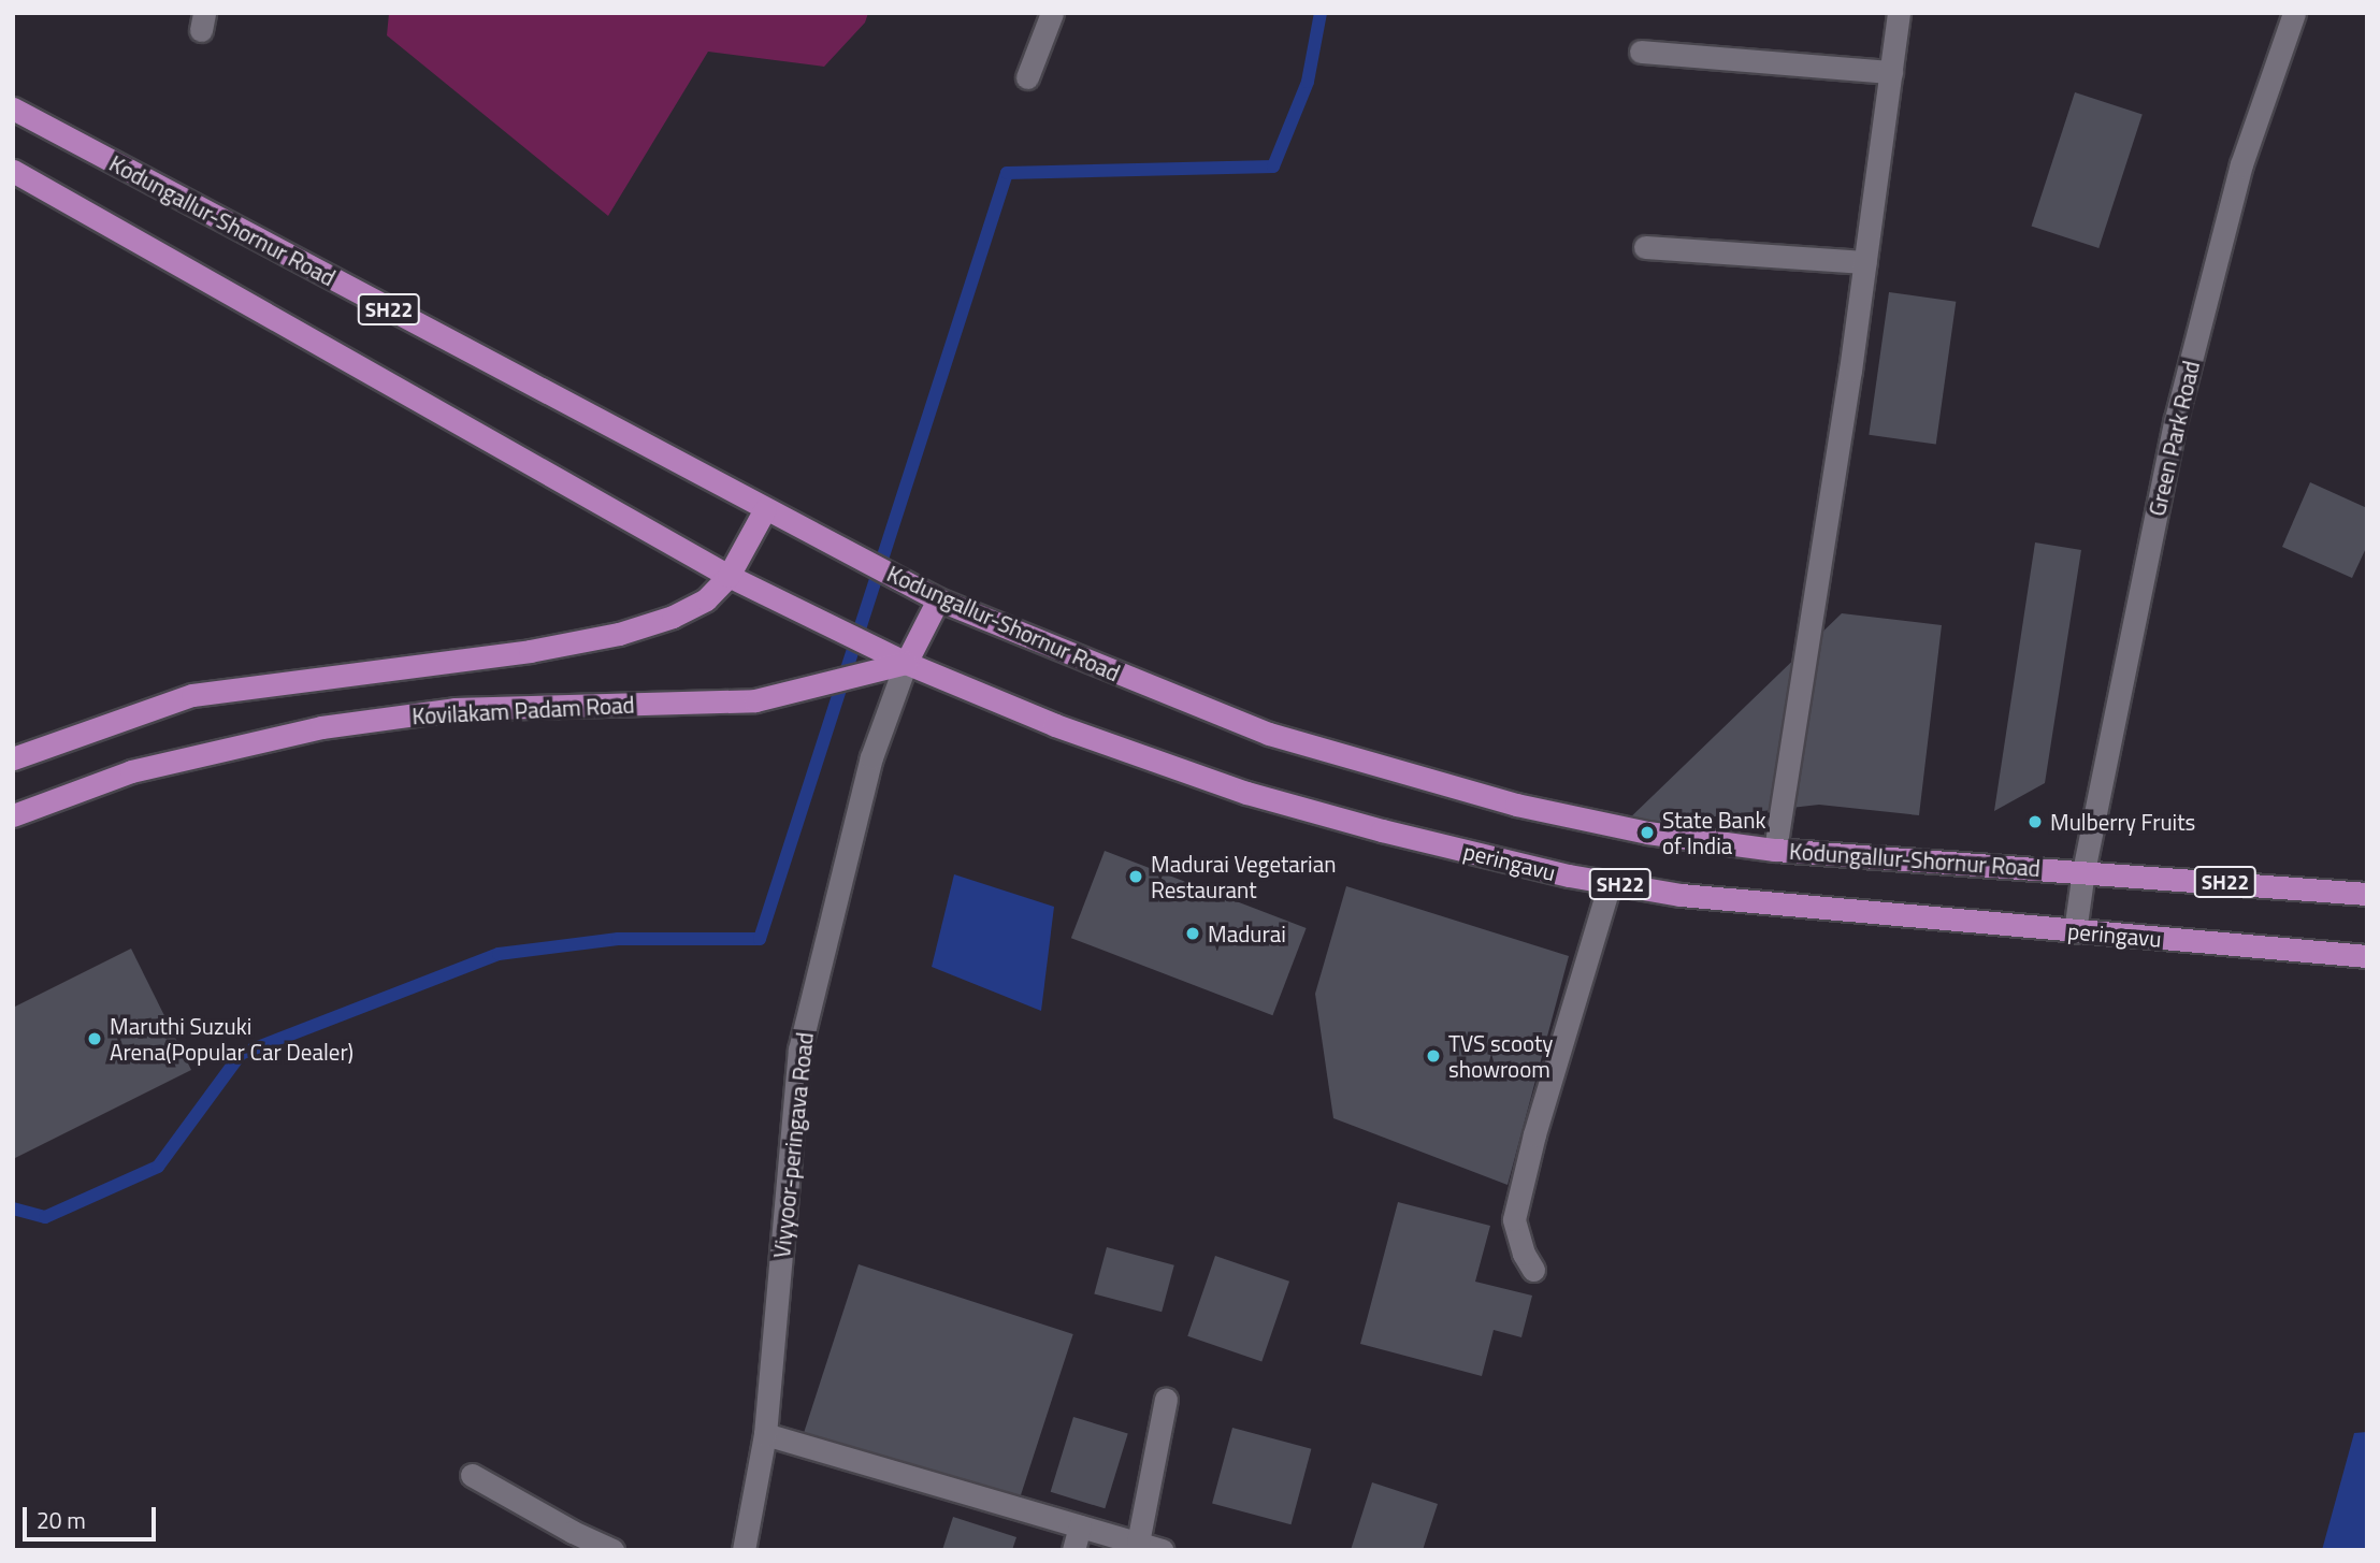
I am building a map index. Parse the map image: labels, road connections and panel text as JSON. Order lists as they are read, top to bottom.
{
  "streets": {
    "main road": [
      "Kodungallur-Shornur Road",
      "SH22",
      "Kovilakam Padam Road",
      "peringavu"
    ],
    "street": ["Green Park Road", "Viyyoor-peringava Road"]
  },
  "crossings": [
    ["Kodungallur-Shornur Road", "SH22"],
    ["Kodungallur-Shornur Road", "Green Park Road"],
    ["SH22", "Green Park Road"],
    ["SH22", "Kovilakam Padam Road"],
    ["SH22", "peringavu"],
    ["SH22", "Viyyoor-peringava Road"],
    ["Green Park Road", "peringavu"],
    ["Kovilakam Padam Road", "peringavu"],
    ["Kovilakam Padam Road", "Viyyoor-peringava Road"],
    ["peringavu", "Viyyoor-peringava Road"]
  ],
  "places": [
    "Mulberry Fruits",
    "State Bank of India",
    "Madurai Vegetarian Restaurant",
    "Madurai",
    "Maruthi Suzuki Arena(Popular Car Dealer)",
    "TVS scooty showroom"
  ],
  "scale_bar": "20 m"
}
